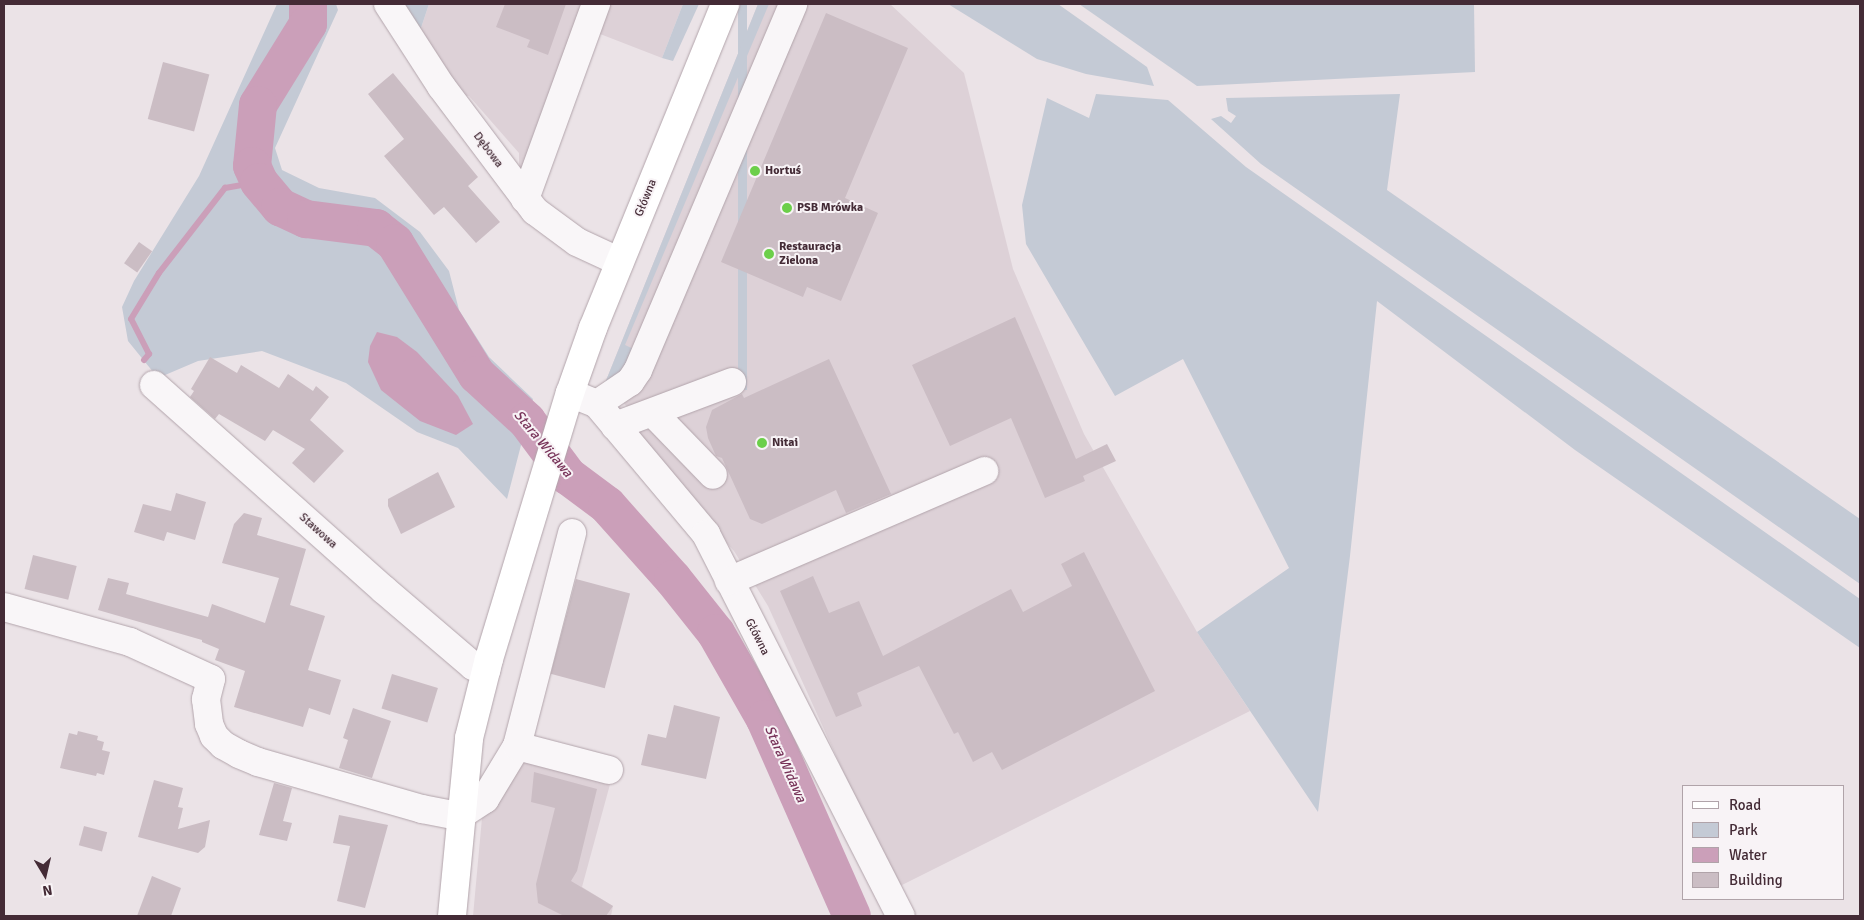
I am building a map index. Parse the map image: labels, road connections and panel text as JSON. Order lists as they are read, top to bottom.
{
  "streets": {
    "main road": ["Główna"],
    "street": ["Dębowa", "Stawowa"]
  },
  "crossings": [
    ["Dębowa", "Główna"],
    ["Główna", "Stawowa"]
  ],
  "water": ["Stara Widawa"],
  "places": [
    "Hortuś",
    "PSB Mrówka",
    "Restauracja Zielona",
    "Nitai"
  ],
  "legend": [
    "Road",
    "Park",
    "Water",
    "Building"
  ],
  "north": "bottom"
}
